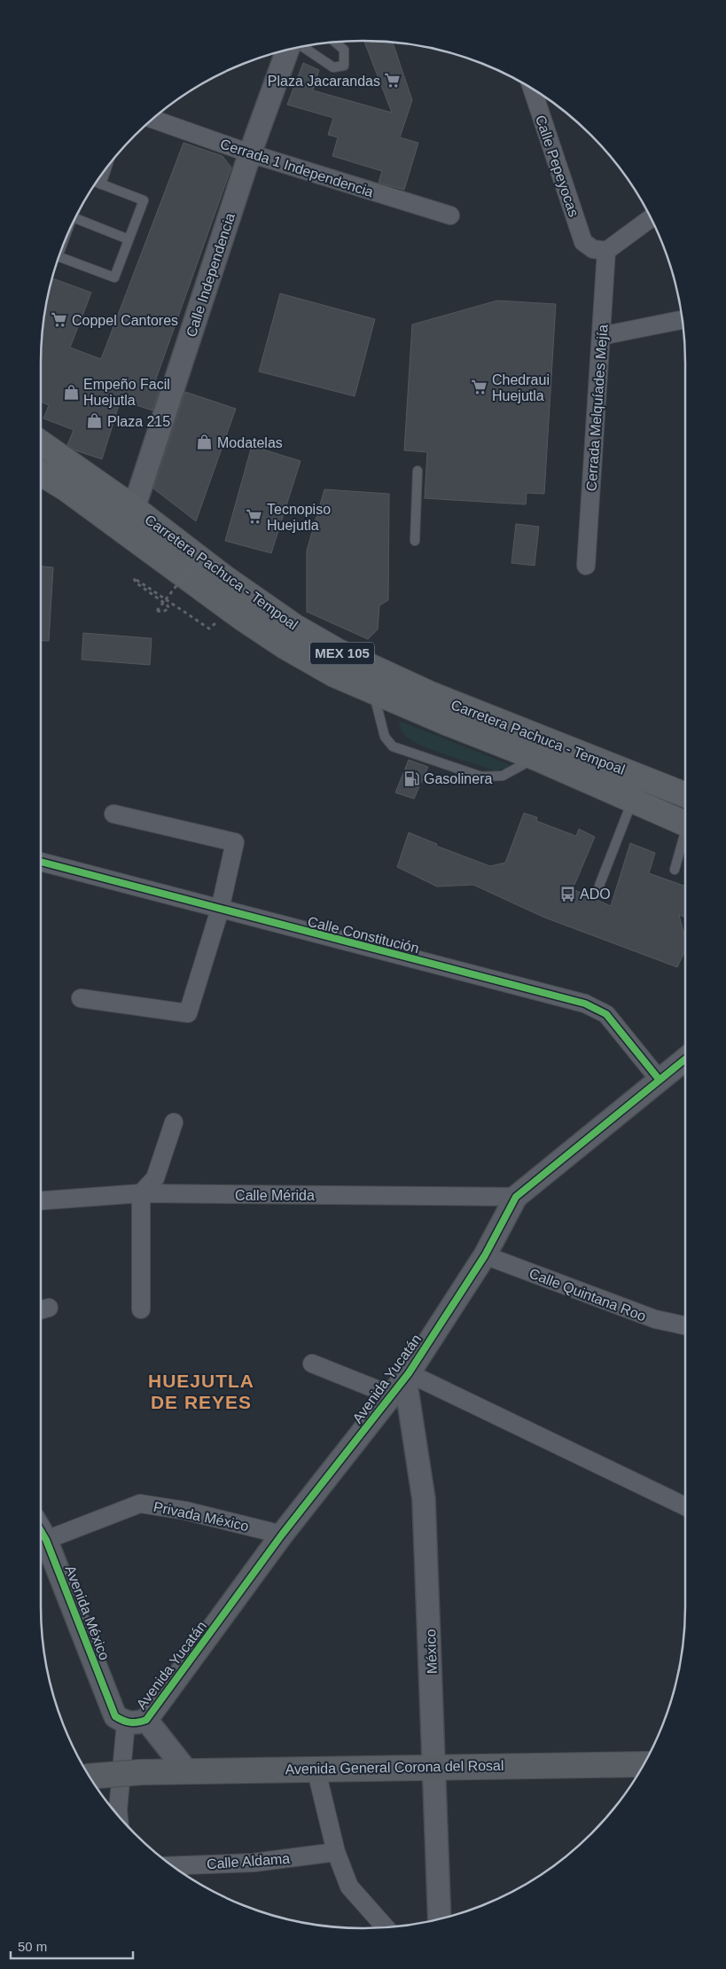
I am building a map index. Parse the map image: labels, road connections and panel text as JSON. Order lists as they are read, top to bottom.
{
  "streets": {
    "main road": ["Carretera Pachuca - Tempoal", "MEX 105", "Avenida General Corona del Rosal"],
    "street": [
      "Calle Pepeyocas",
      "Cerrada 1 Independencia",
      "Calle Independencia",
      "Cerrada Melquíades Mejía",
      "Calle Constitución",
      "Calle Mérida",
      "Calle Quintana Roo",
      "Avenida Yucatán",
      "Privada México",
      "Avenida México",
      "México",
      "Calle Aldama"
    ]
  },
  "crossings": [
    ["Calle Pepeyocas", "Cerrada Melquíades Mejía"],
    ["Cerrada 1 Independencia", "Calle Independencia"],
    ["Calle Independencia", "Carretera Pachuca - Tempoal"],
    ["Calle Constitución", "Avenida Yucatán"],
    ["Calle Mérida", "Avenida Yucatán"],
    ["Calle Quintana Roo", "Avenida Yucatán"],
    ["Avenida Yucatán", "Privada México"],
    ["Avenida Yucatán", "Avenida México"],
    ["Avenida Yucatán", "México"],
    ["Privada México", "Avenida México"],
    ["Avenida México", "Avenida General Corona del Rosal"],
    ["México", "Avenida General Corona del Rosal"]
  ],
  "districts": ["HUEJUTLA DE REYES"],
  "places": {
    "supermarket": [
      "Plaza Jacarandas",
      "Coppel Cantores",
      "Chedraui Huejutla",
      "Tecnopiso Huejutla"
    ],
    "shop": ["Empeño Facil Huejutla", "Plaza 215", "Modatelas"],
    "fuel station": ["Gasolinera"],
    "bus stop": ["ADO"]
  },
  "scale_bar": "50 m"
}
